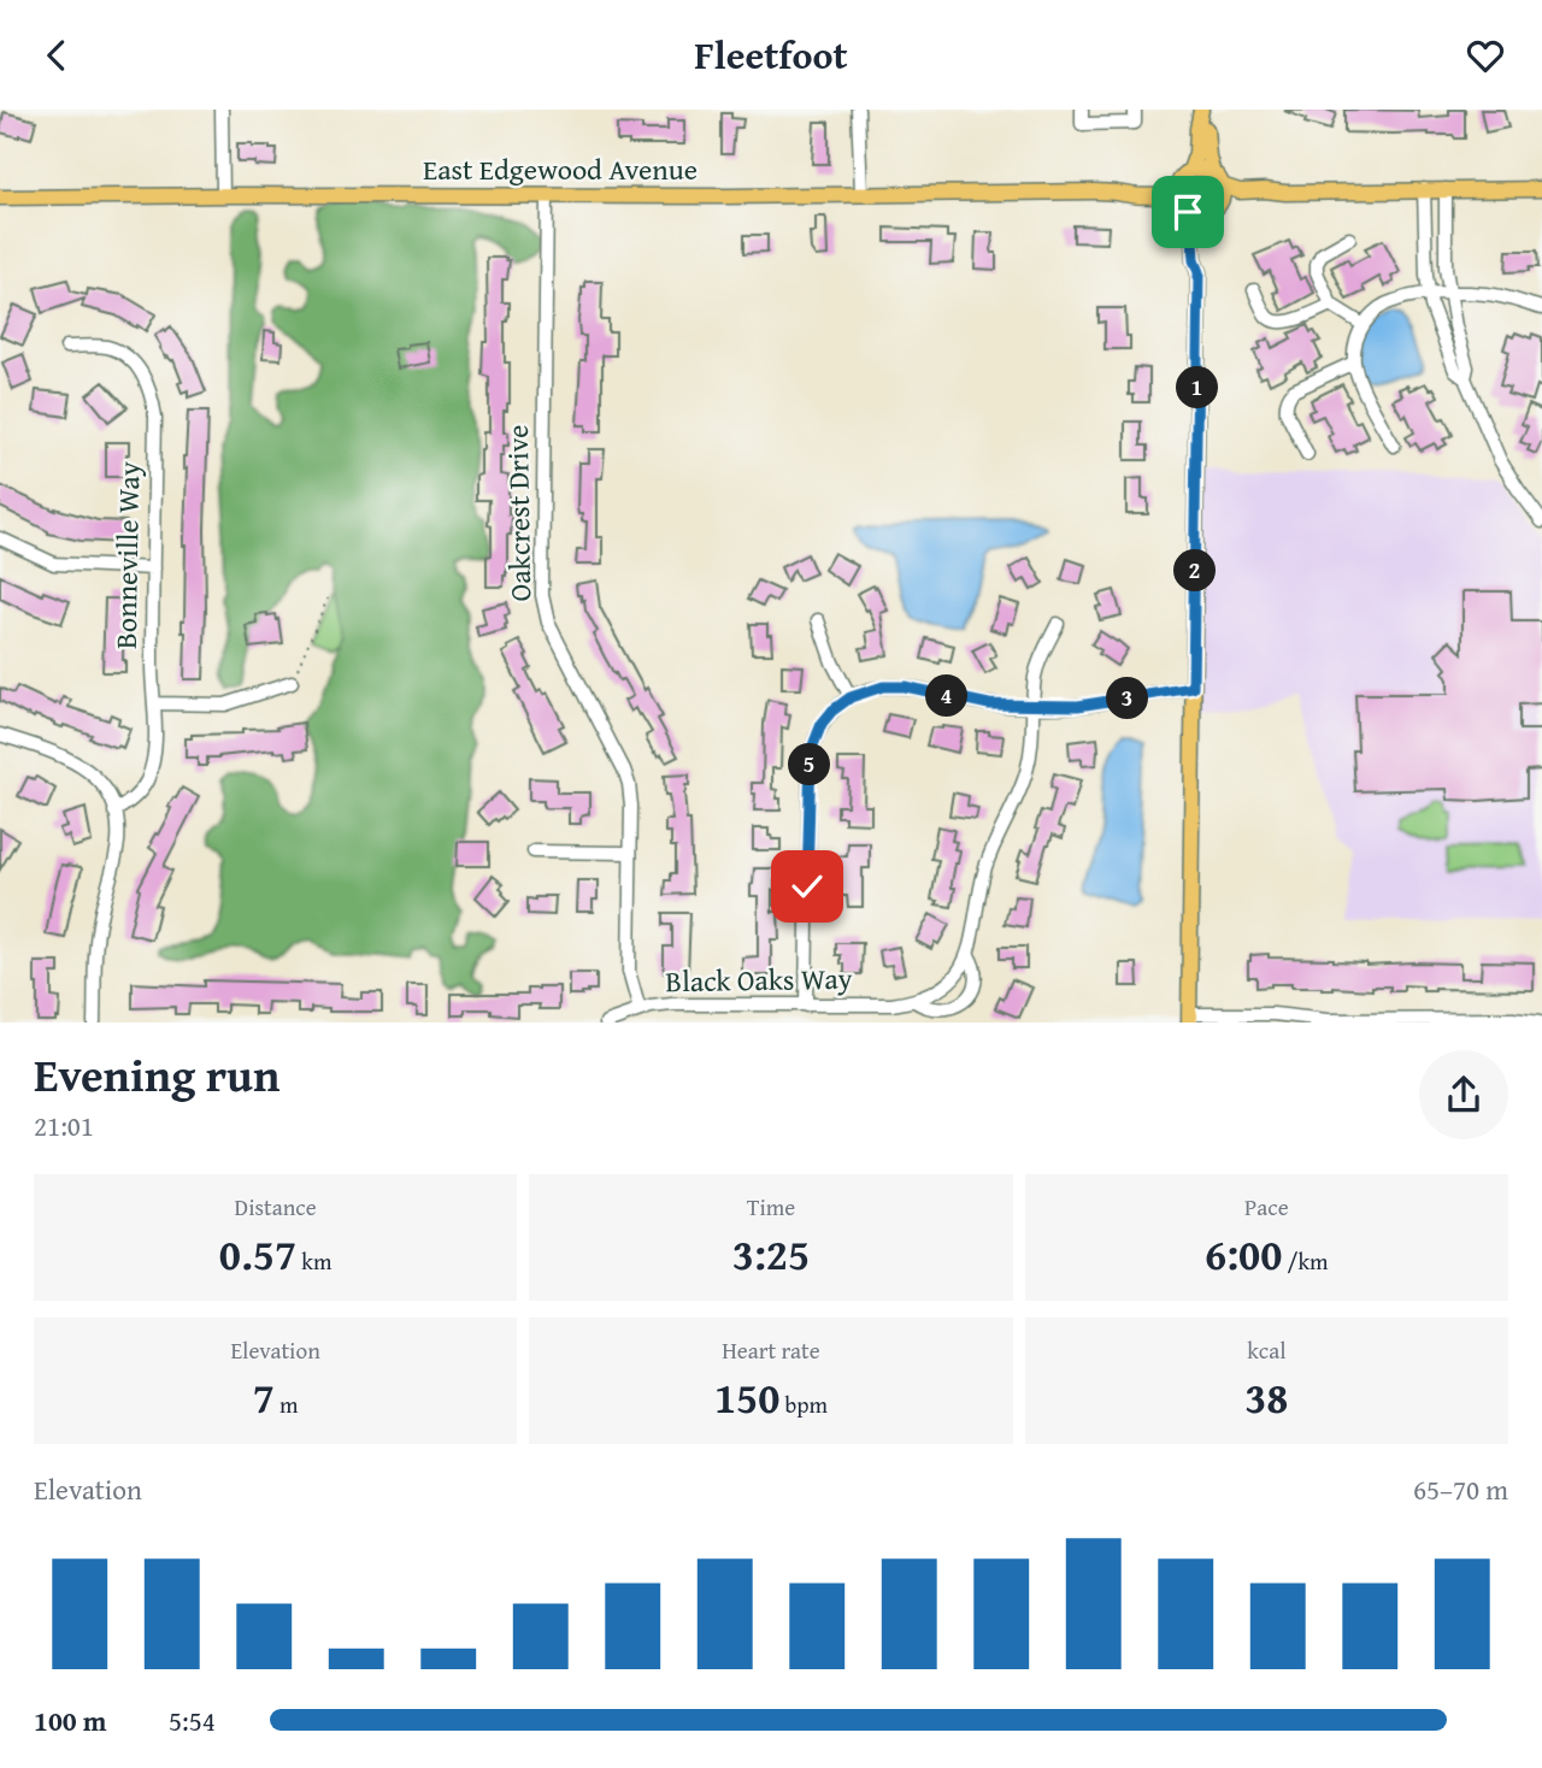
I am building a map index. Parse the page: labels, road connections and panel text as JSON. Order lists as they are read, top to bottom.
{
  "streets": {
    "main road": ["East Edgewood Avenue"],
    "street": ["Oakcrest Drive", "Bonneville Way", "Black Oaks Way"]
  },
  "crossings": [
    ["East Edgewood Avenue", "Oakcrest Drive"],
    ["Oakcrest Drive", "Black Oaks Way"]
  ],
  "page": {
    "header": "Fleetfoot",
    "pins": [
      "1",
      "2",
      "4",
      "3",
      "5"
    ],
    "heading": ["Evening run", "21:01"],
    "stats": [
      ["Distance", "0.57 km"],
      ["Time", "3:25"],
      ["Pace", "6:00 /km"],
      ["Elevation", "7 m"],
      ["Heart rate", "150 bpm"],
      ["kcal", "38"]
    ],
    "chart": ["Elevation", "65–70 m"],
    "list": [
      {
        "name": "100 m",
        "note": "5:54"
      }
    ]
  }
}
